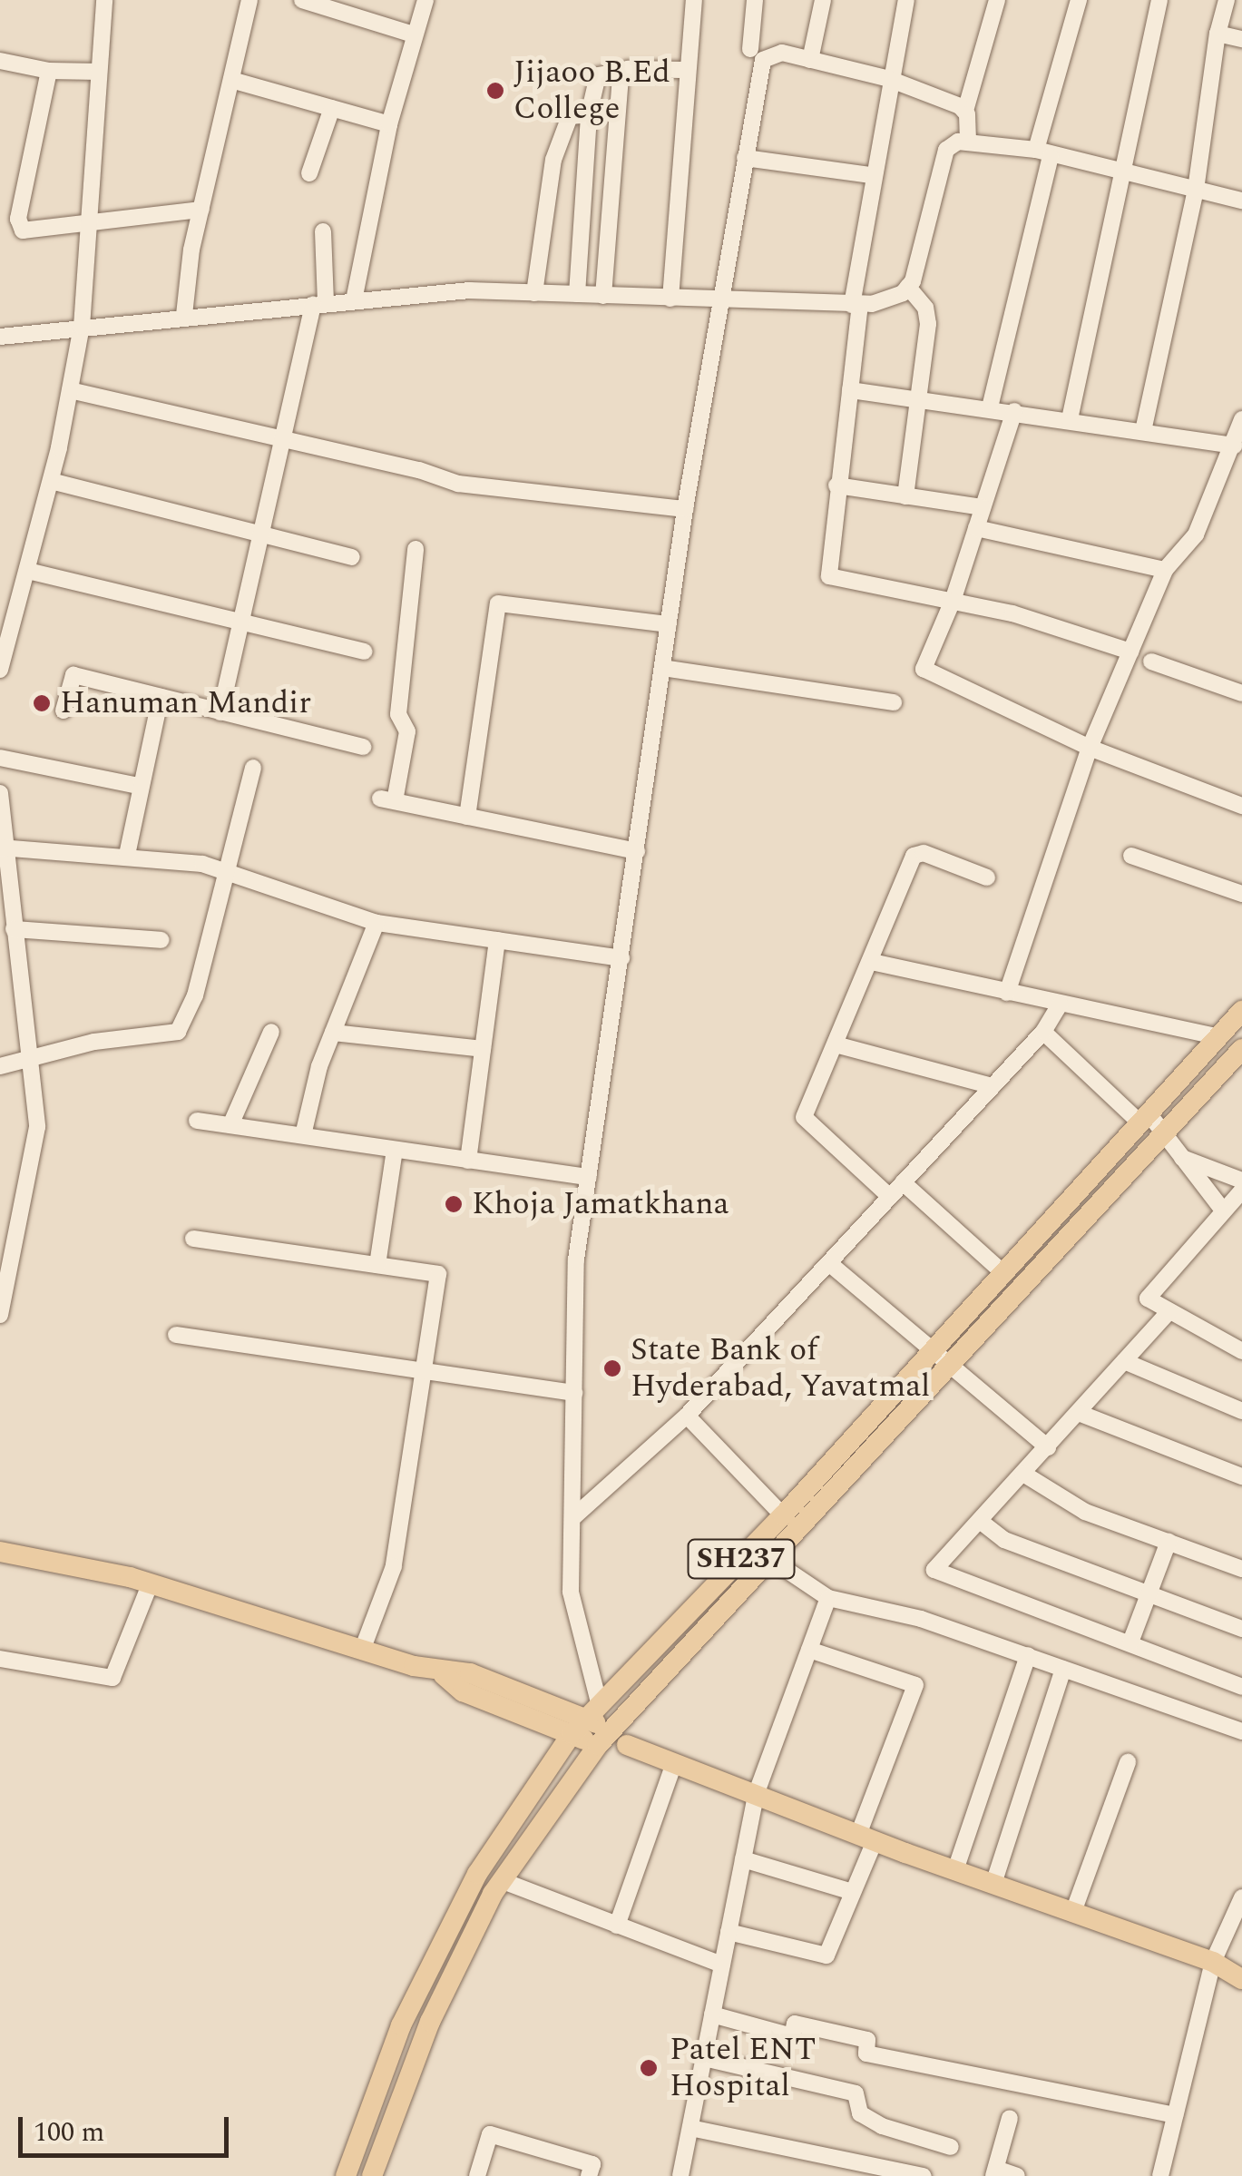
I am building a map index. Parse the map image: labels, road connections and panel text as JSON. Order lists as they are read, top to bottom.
{
  "streets": {
    "main road": ["SH237"]
  },
  "places": [
    "Jijaoo B.Ed College",
    "Hanuman Mandir",
    "Khoja Jamatkhana",
    "State Bank of Hyderabad, Yavatmal",
    "Patel ENT Hospital"
  ],
  "scale_bar": "100 m"
}
